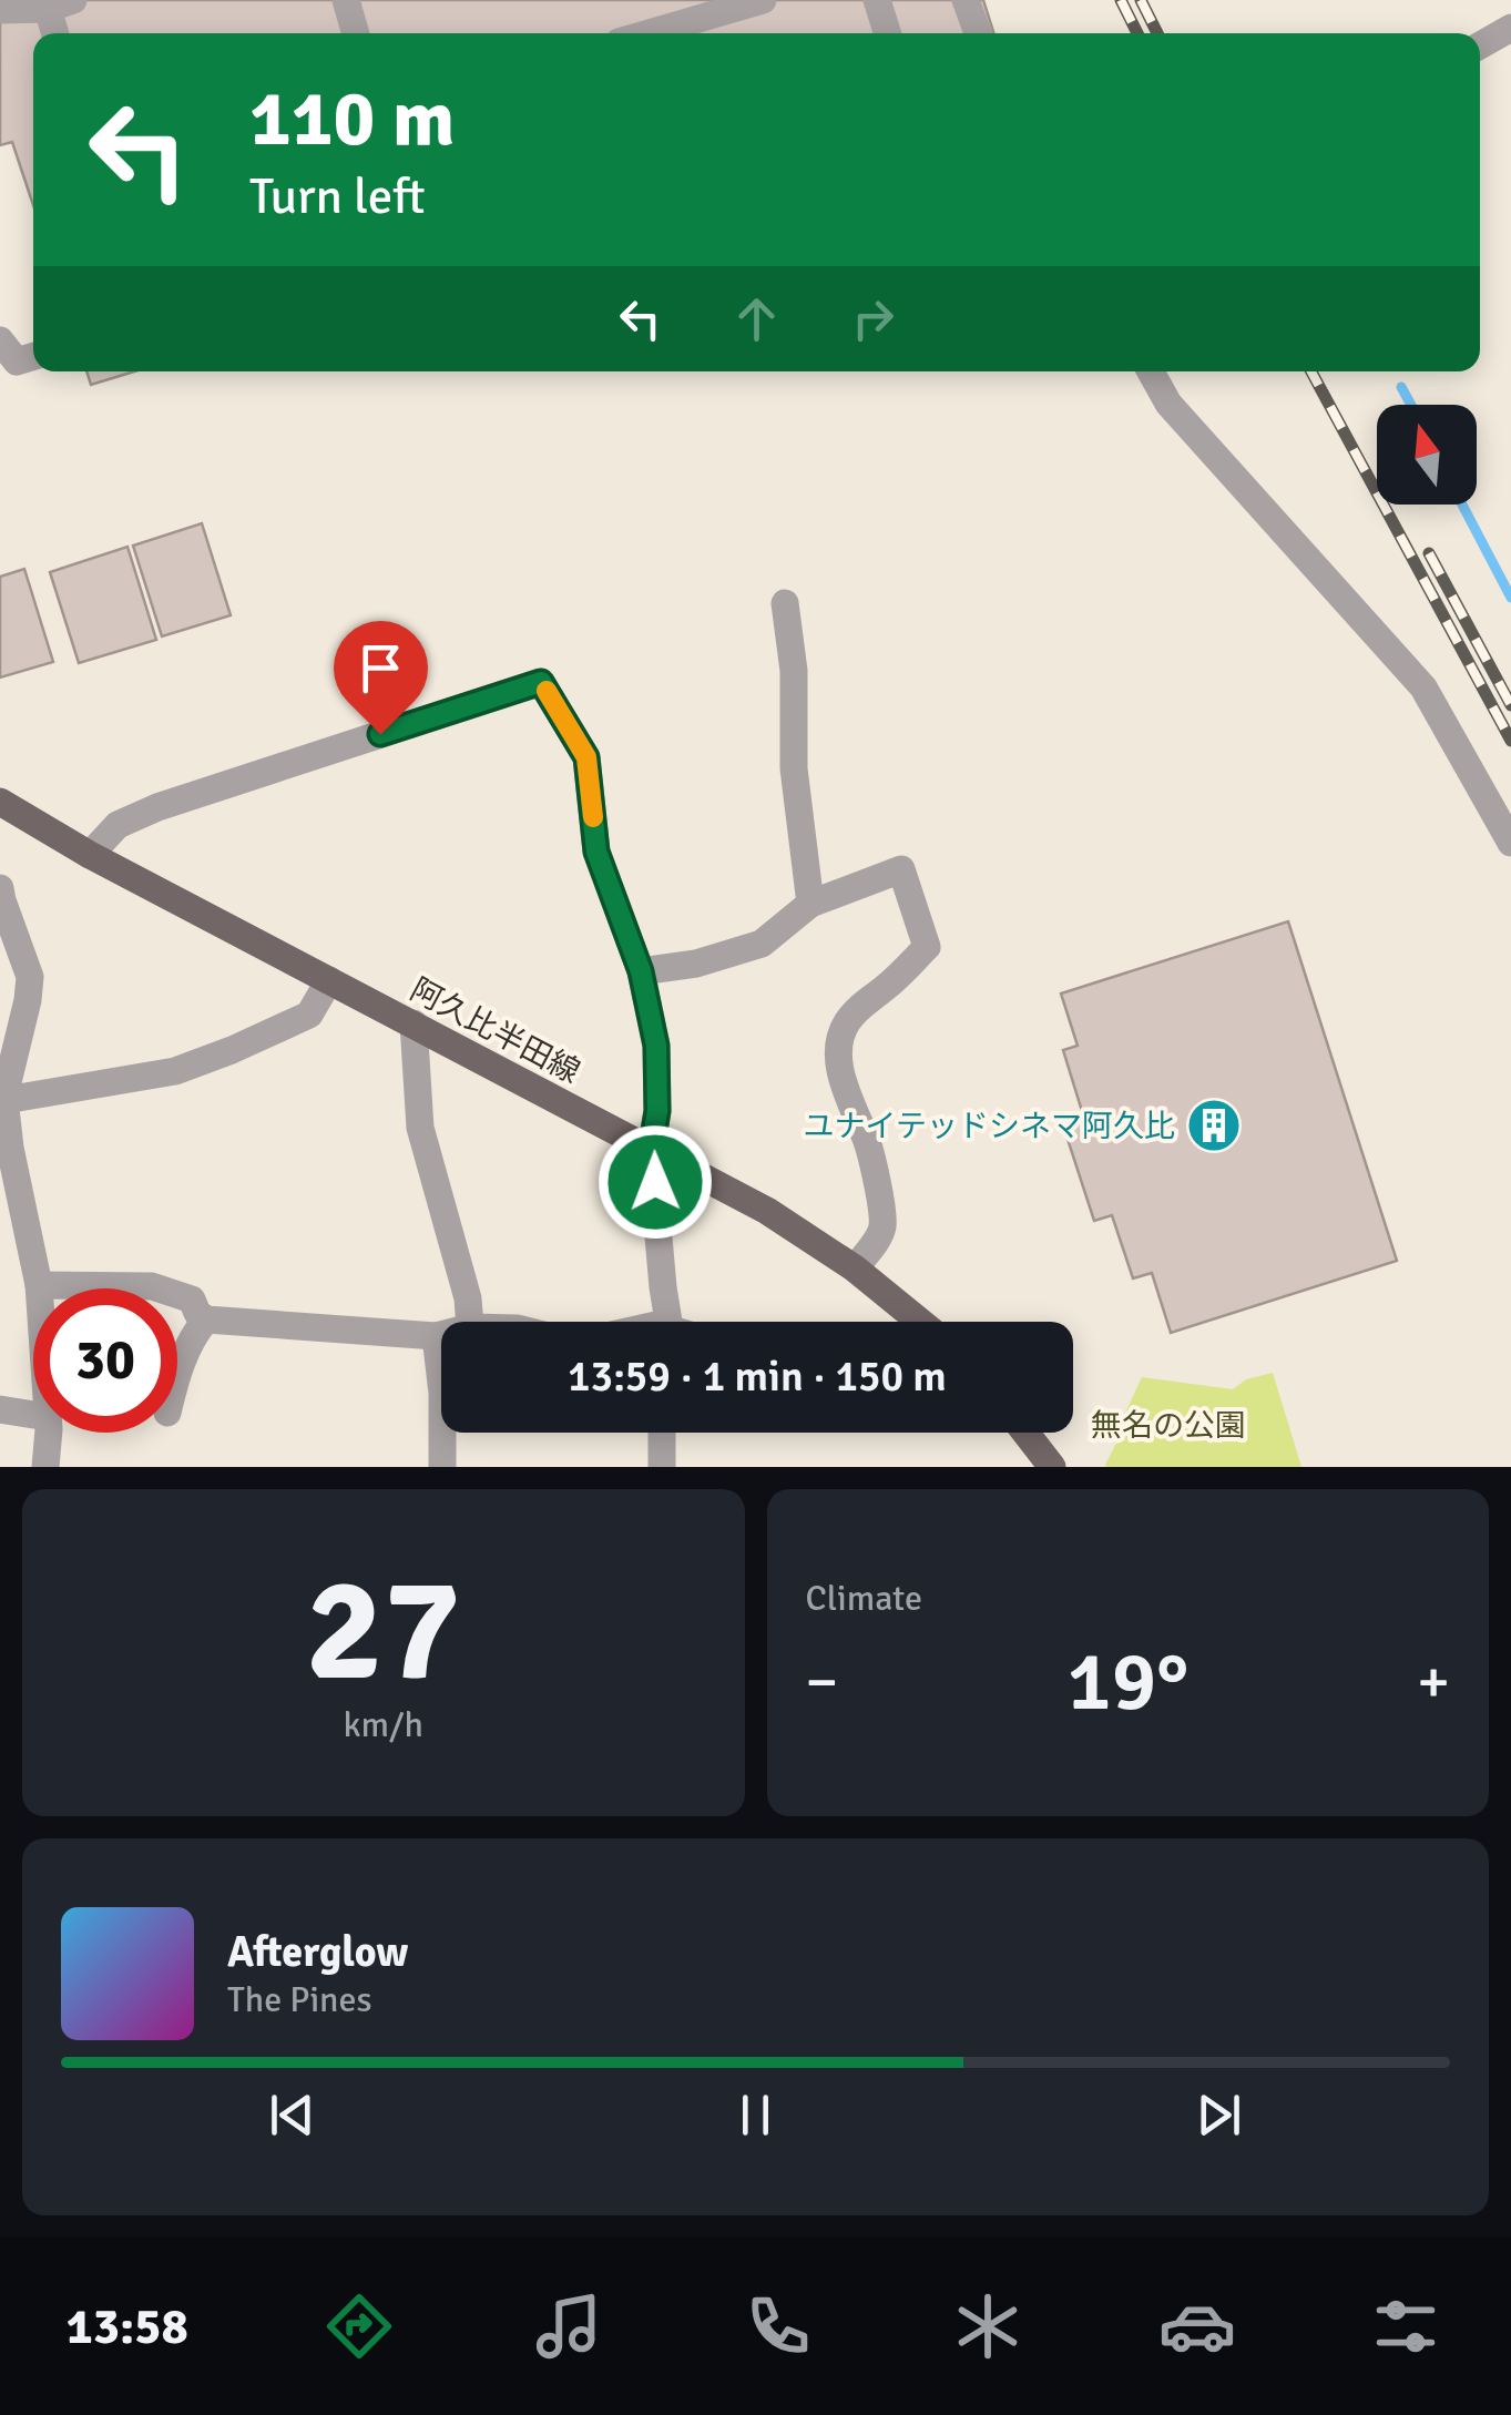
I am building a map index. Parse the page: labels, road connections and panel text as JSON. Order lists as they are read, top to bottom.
{
  "streets": {
    "main road": ["阿久比半田線"]
  },
  "parks": ["無名の公園"],
  "places": {
    "building": ["ユナイテッドシネマ阿久比"]
  },
  "north": "top",
  "page": {
    "turn": ["110 m", "Turn left"],
    "limit": "30",
    "trip": "13:59 · 1 min · 150 m",
    "tile": [
      ["27", "km/h"],
      "Climate"
    ],
    "heat": ["−", "19°", "+"],
    "song": ["Afterglow", "The Pines"],
    "tabs": "13:58"
  }
}
